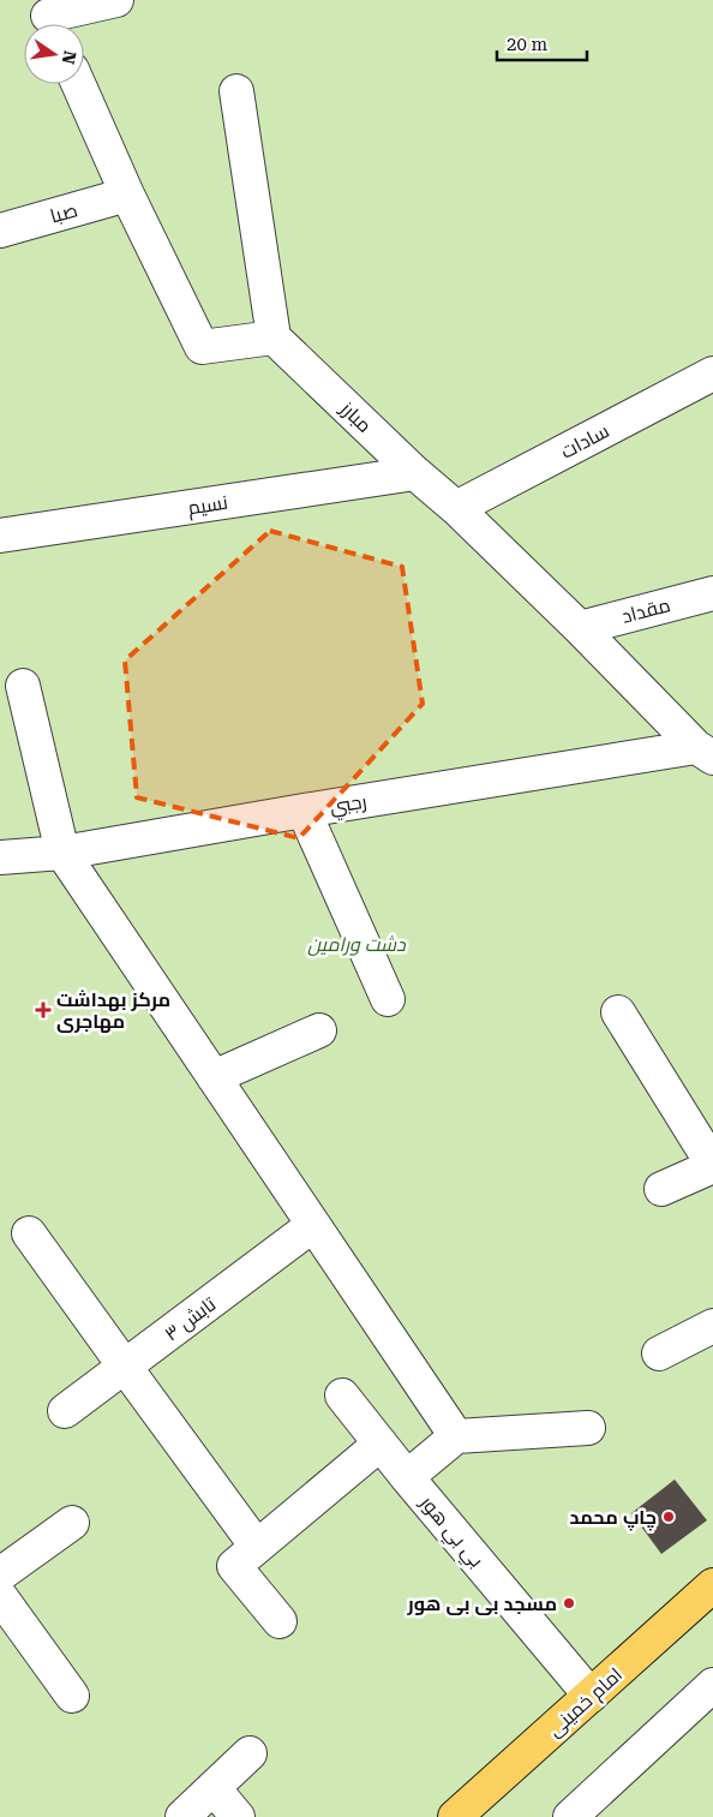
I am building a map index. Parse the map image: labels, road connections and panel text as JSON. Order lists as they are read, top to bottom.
{
  "streets": {
    "main road": ["امام خمینی"],
    "street": [
      "صبا",
      "مبارز",
      "سادات",
      "نسيم",
      "مقداد",
      "رجبي",
      "تابش ۳",
      "بي بي هور"
    ]
  },
  "crossings": [
    ["مبارز", "سادات"],
    ["مبارز", "نسيم"],
    ["مبارز", "مقداد"],
    ["مبارز", "رجبي"],
    ["بي بي هور", "امام خمینی"]
  ],
  "parks": ["دشت ورامین"],
  "places": {
    "health": ["مرکز بهداشت مهاجری"],
    "other": ["چاپ محمد", "مسجد بی بی هور"]
  },
  "scale_bar": "20 m",
  "north": "right"
}
